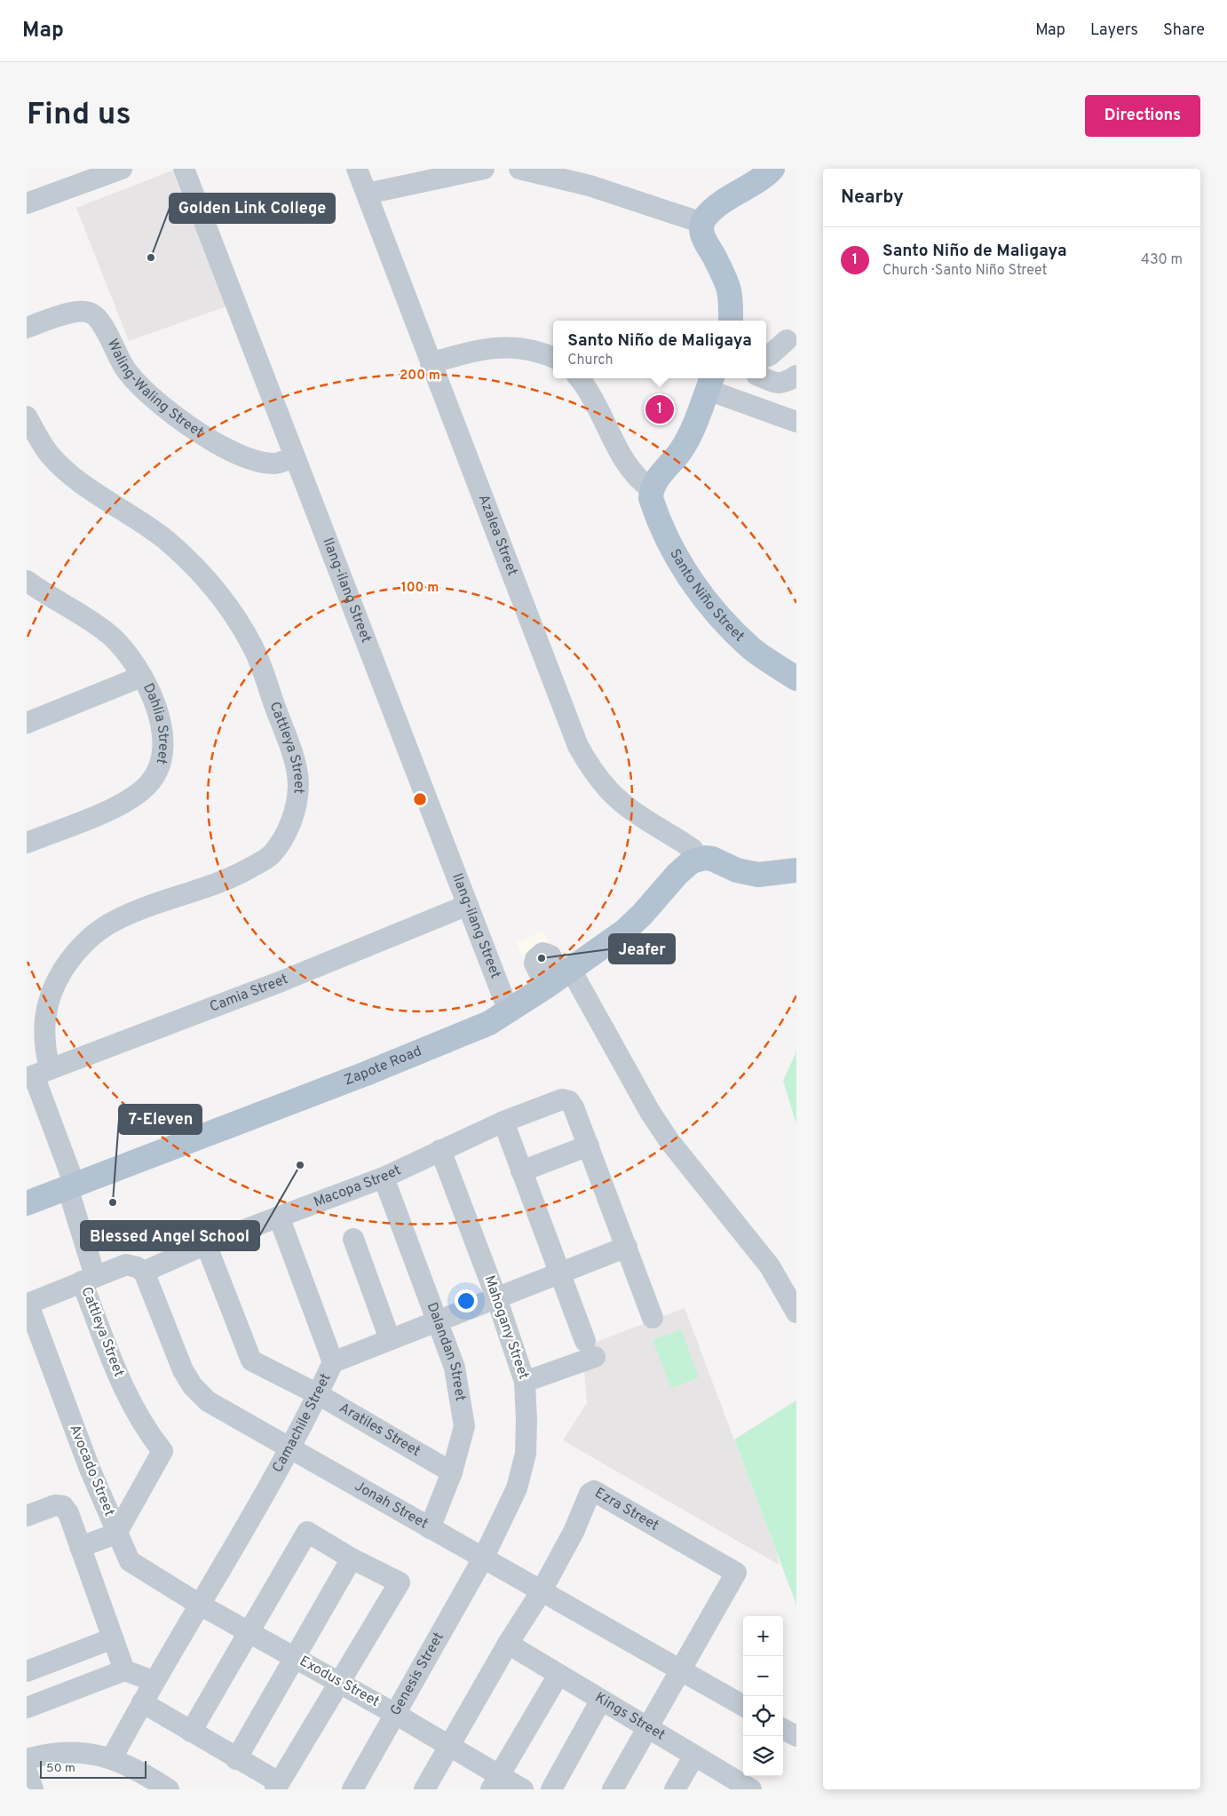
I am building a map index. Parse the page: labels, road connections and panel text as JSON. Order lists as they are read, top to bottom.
{
  "streets": {
    "main road": ["Santo Niño Street", "Zapote Road"],
    "street": [
      "Waling-Waling Street",
      "Azalea Street",
      "Ilang-ilang Street",
      "Dahlia Street",
      "Cattleya Street",
      "Camia Street",
      "Macopa Street",
      "Mahogany Street",
      "Dalandan Street",
      "Camachile Street",
      "Aratiles Street",
      "Avocado Street",
      "Jonah Street",
      "Ezra Street",
      "Genesis Street",
      "Exodus Street",
      "Kings Street"
    ]
  },
  "crossings": [
    ["Waling-Waling Street", "Ilang-ilang Street"],
    ["Azalea Street", "Zapote Road"],
    ["Ilang-ilang Street", "Camia Street"],
    ["Ilang-ilang Street", "Zapote Road"],
    ["Cattleya Street", "Camia Street"],
    ["Cattleya Street", "Zapote Road"],
    ["Cattleya Street", "Avocado Street"],
    ["Macopa Street", "Mahogany Street"],
    ["Macopa Street", "Dalandan Street"],
    ["Macopa Street", "Aratiles Street"],
    ["Macopa Street", "Jonah Street"],
    ["Mahogany Street", "Camachile Street"],
    ["Mahogany Street", "Jonah Street"],
    ["Mahogany Street", "Genesis Street"],
    ["Dalandan Street", "Camachile Street"],
    ["Dalandan Street", "Aratiles Street"],
    ["Dalandan Street", "Jonah Street"],
    ["Camachile Street", "Aratiles Street"],
    ["Camachile Street", "Avocado Street"],
    ["Camachile Street", "Jonah Street"],
    ["Camachile Street", "Exodus Street"],
    ["Avocado Street", "Exodus Street"],
    ["Jonah Street", "Ezra Street"],
    ["Jonah Street", "Genesis Street"],
    ["Genesis Street", "Exodus Street"]
  ],
  "places": [
    "Golden Link College",
    "Jeafer",
    "Blessed Angel School",
    "7-Eleven"
  ],
  "scale_bar": "50 m",
  "page": {
    "header": "Map",
    "nav": ["Map", "Layers", "Share"],
    "buttons": "Directions",
    "title": "Find us",
    "heading": "Nearby",
    "list": [
      {
        "mark": "1",
        "name": "Santo Niño de Maligaya",
        "note": "Church · Santo Niño Street",
        "value": "430 m"
      }
    ],
    "popup": ["Santo Niño de Maligaya", "Church"],
    "pins": "1",
    "map_buttons": ["+", "−"],
    "scale": "50 m"
  },
  "rings": ["200 m", "100 m"]
}
